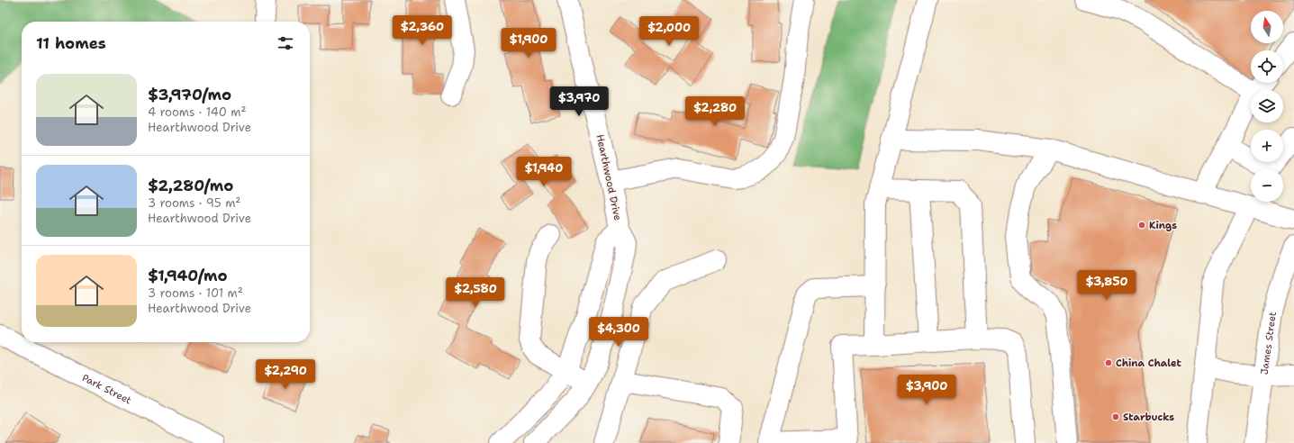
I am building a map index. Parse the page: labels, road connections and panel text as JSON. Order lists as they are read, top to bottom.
{
  "streets": {
    "street": ["Hearthwood Drive", "James Street", "Park Street"]
  },
  "places": ["Kings", "China Chalet", "Starbucks"],
  "north": "top",
  "page": {
    "map_buttons": ["+", "−"],
    "price": [
      "$2,360",
      "$2,000",
      "$1,900",
      "$3,970",
      "$2,280",
      "$1,940",
      "$3,850",
      "$2,580",
      "$4,300",
      "$2,290",
      "$3,900"
    ],
    "heading": "11 homes",
    "list": [
      {
        "name": "$3,970/mo",
        "note": "4 rooms · 140 m² · Hearthwood Drive"
      },
      {
        "name": "$2,280/mo",
        "note": "3 rooms · 95 m² · Hearthwood Drive"
      },
      {
        "name": "$1,940/mo",
        "note": "3 rooms · 101 m² · Hearthwood Drive"
      }
    ]
  }
}
